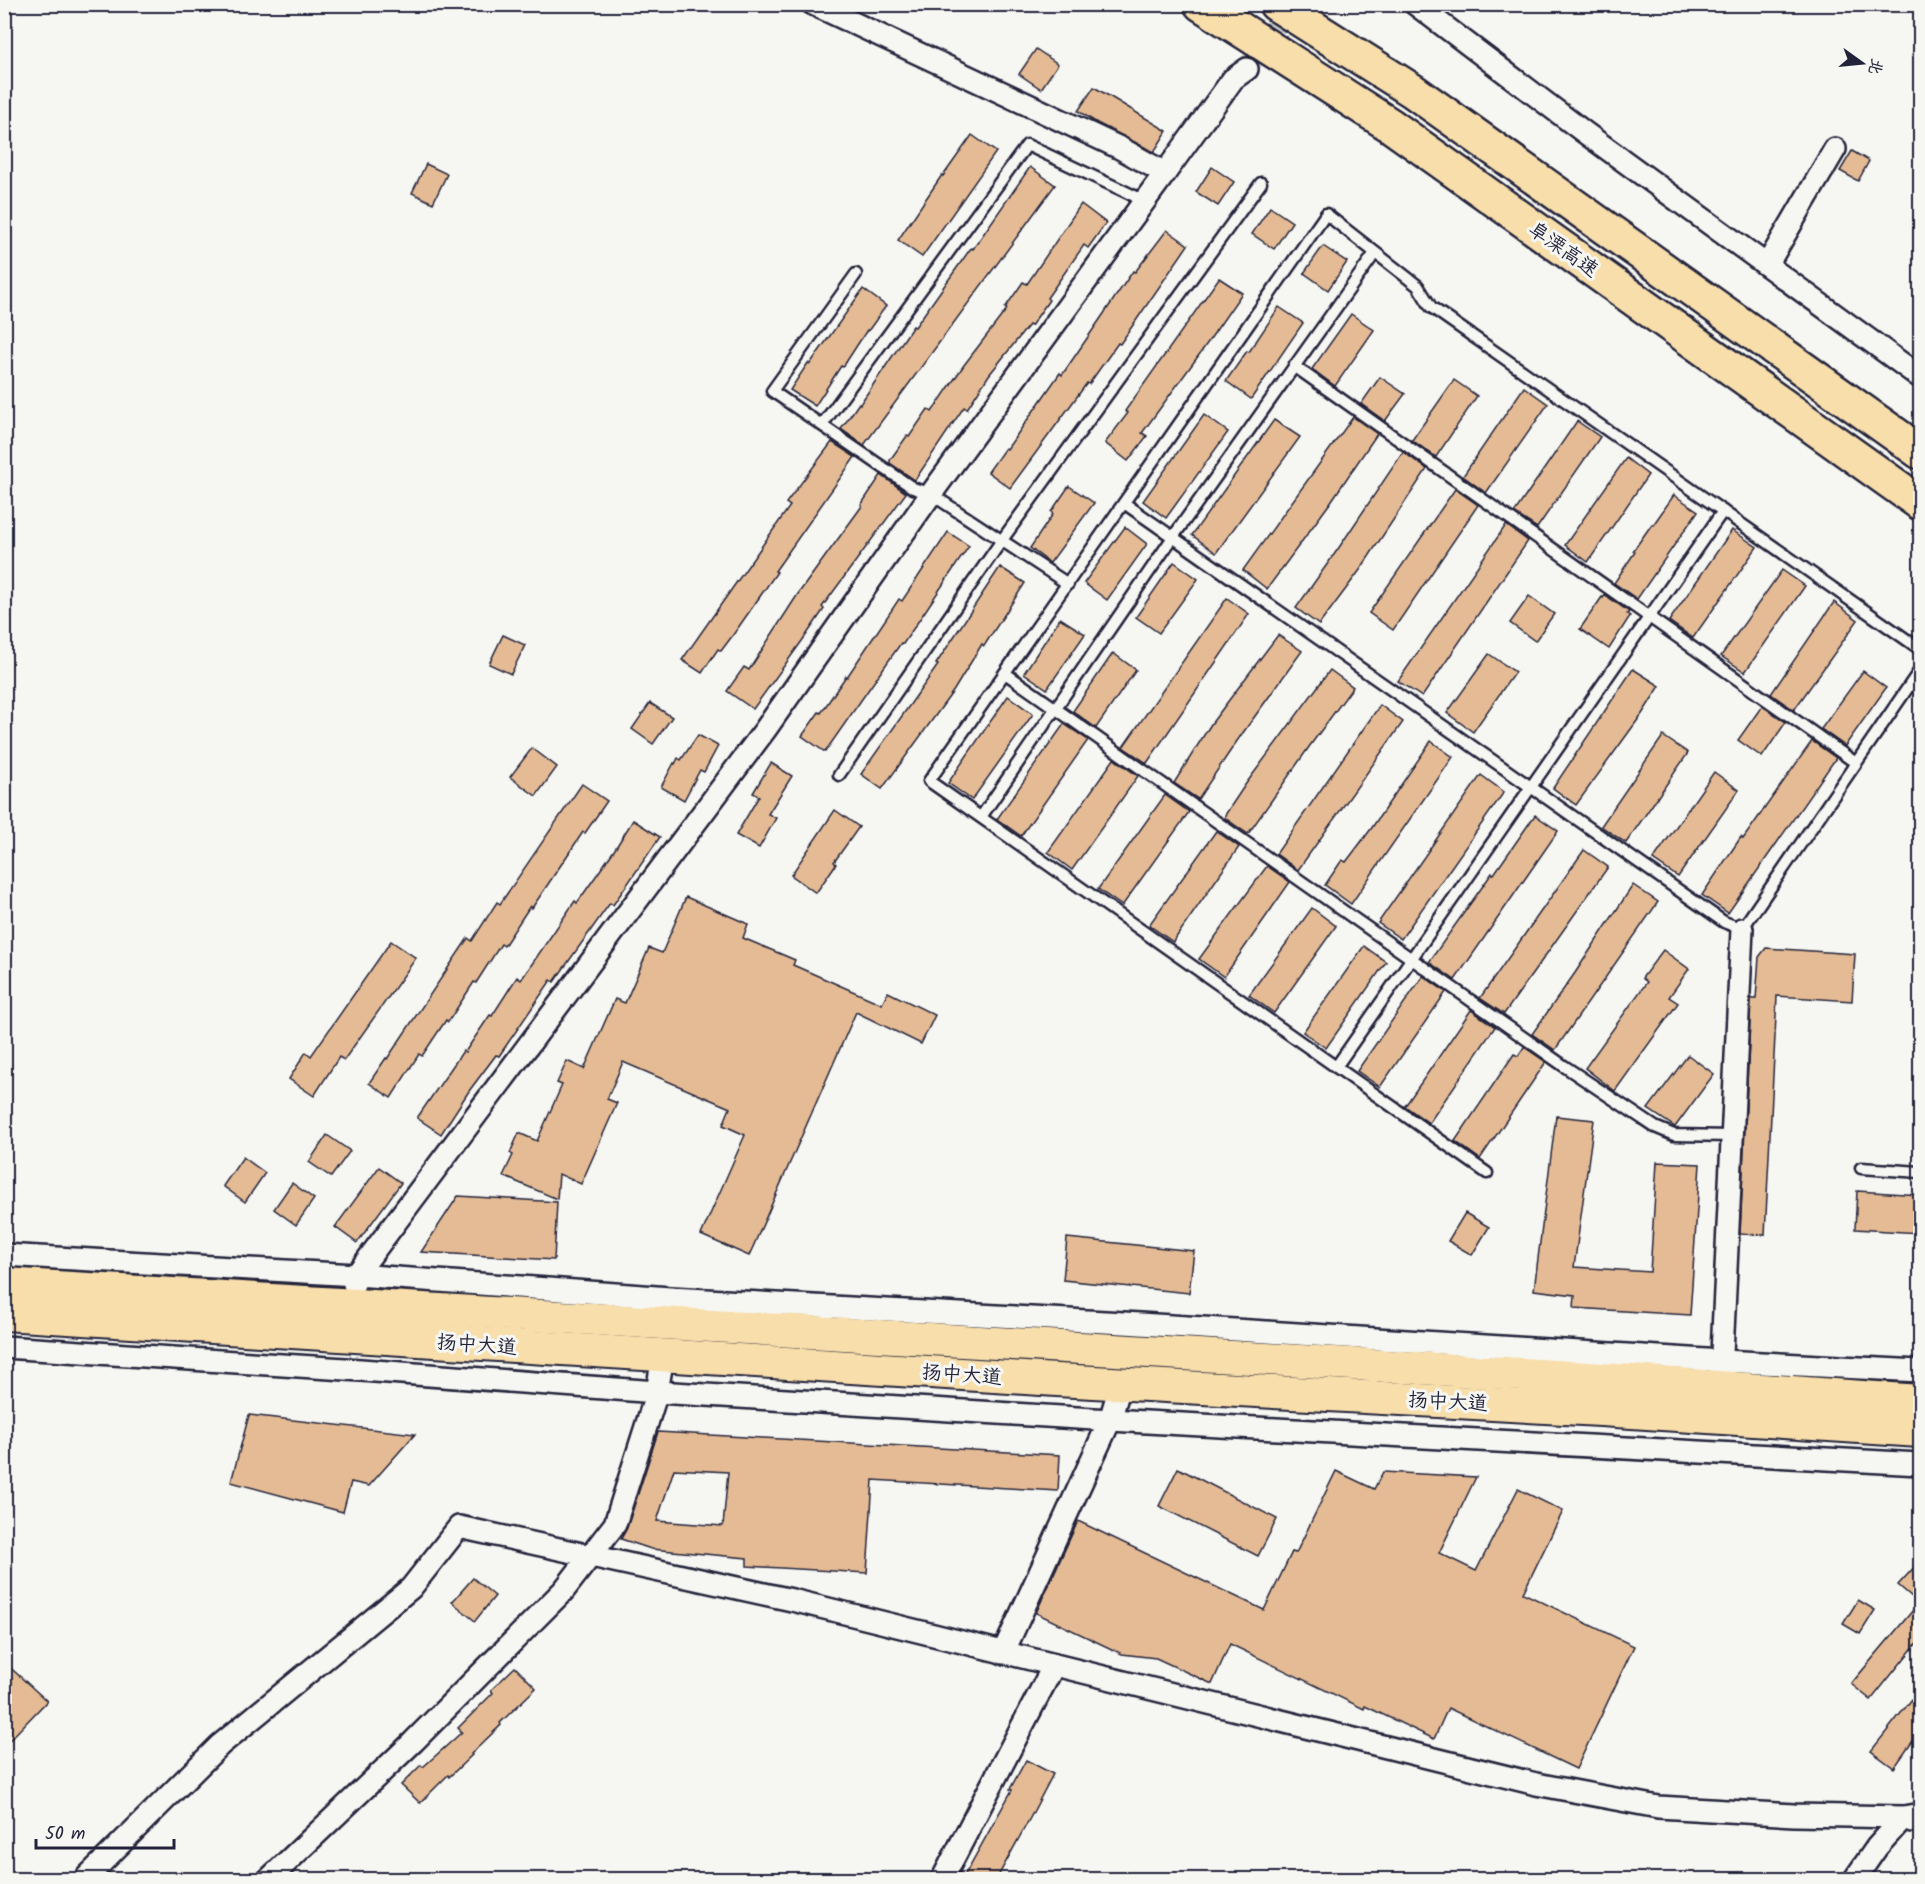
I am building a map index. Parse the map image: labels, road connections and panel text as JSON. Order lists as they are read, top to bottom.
{
  "streets": {
    "highway": ["阜溧高速"],
    "main road": ["扬中大道"]
  },
  "scale_bar": "50 m",
  "north": "right"
}
